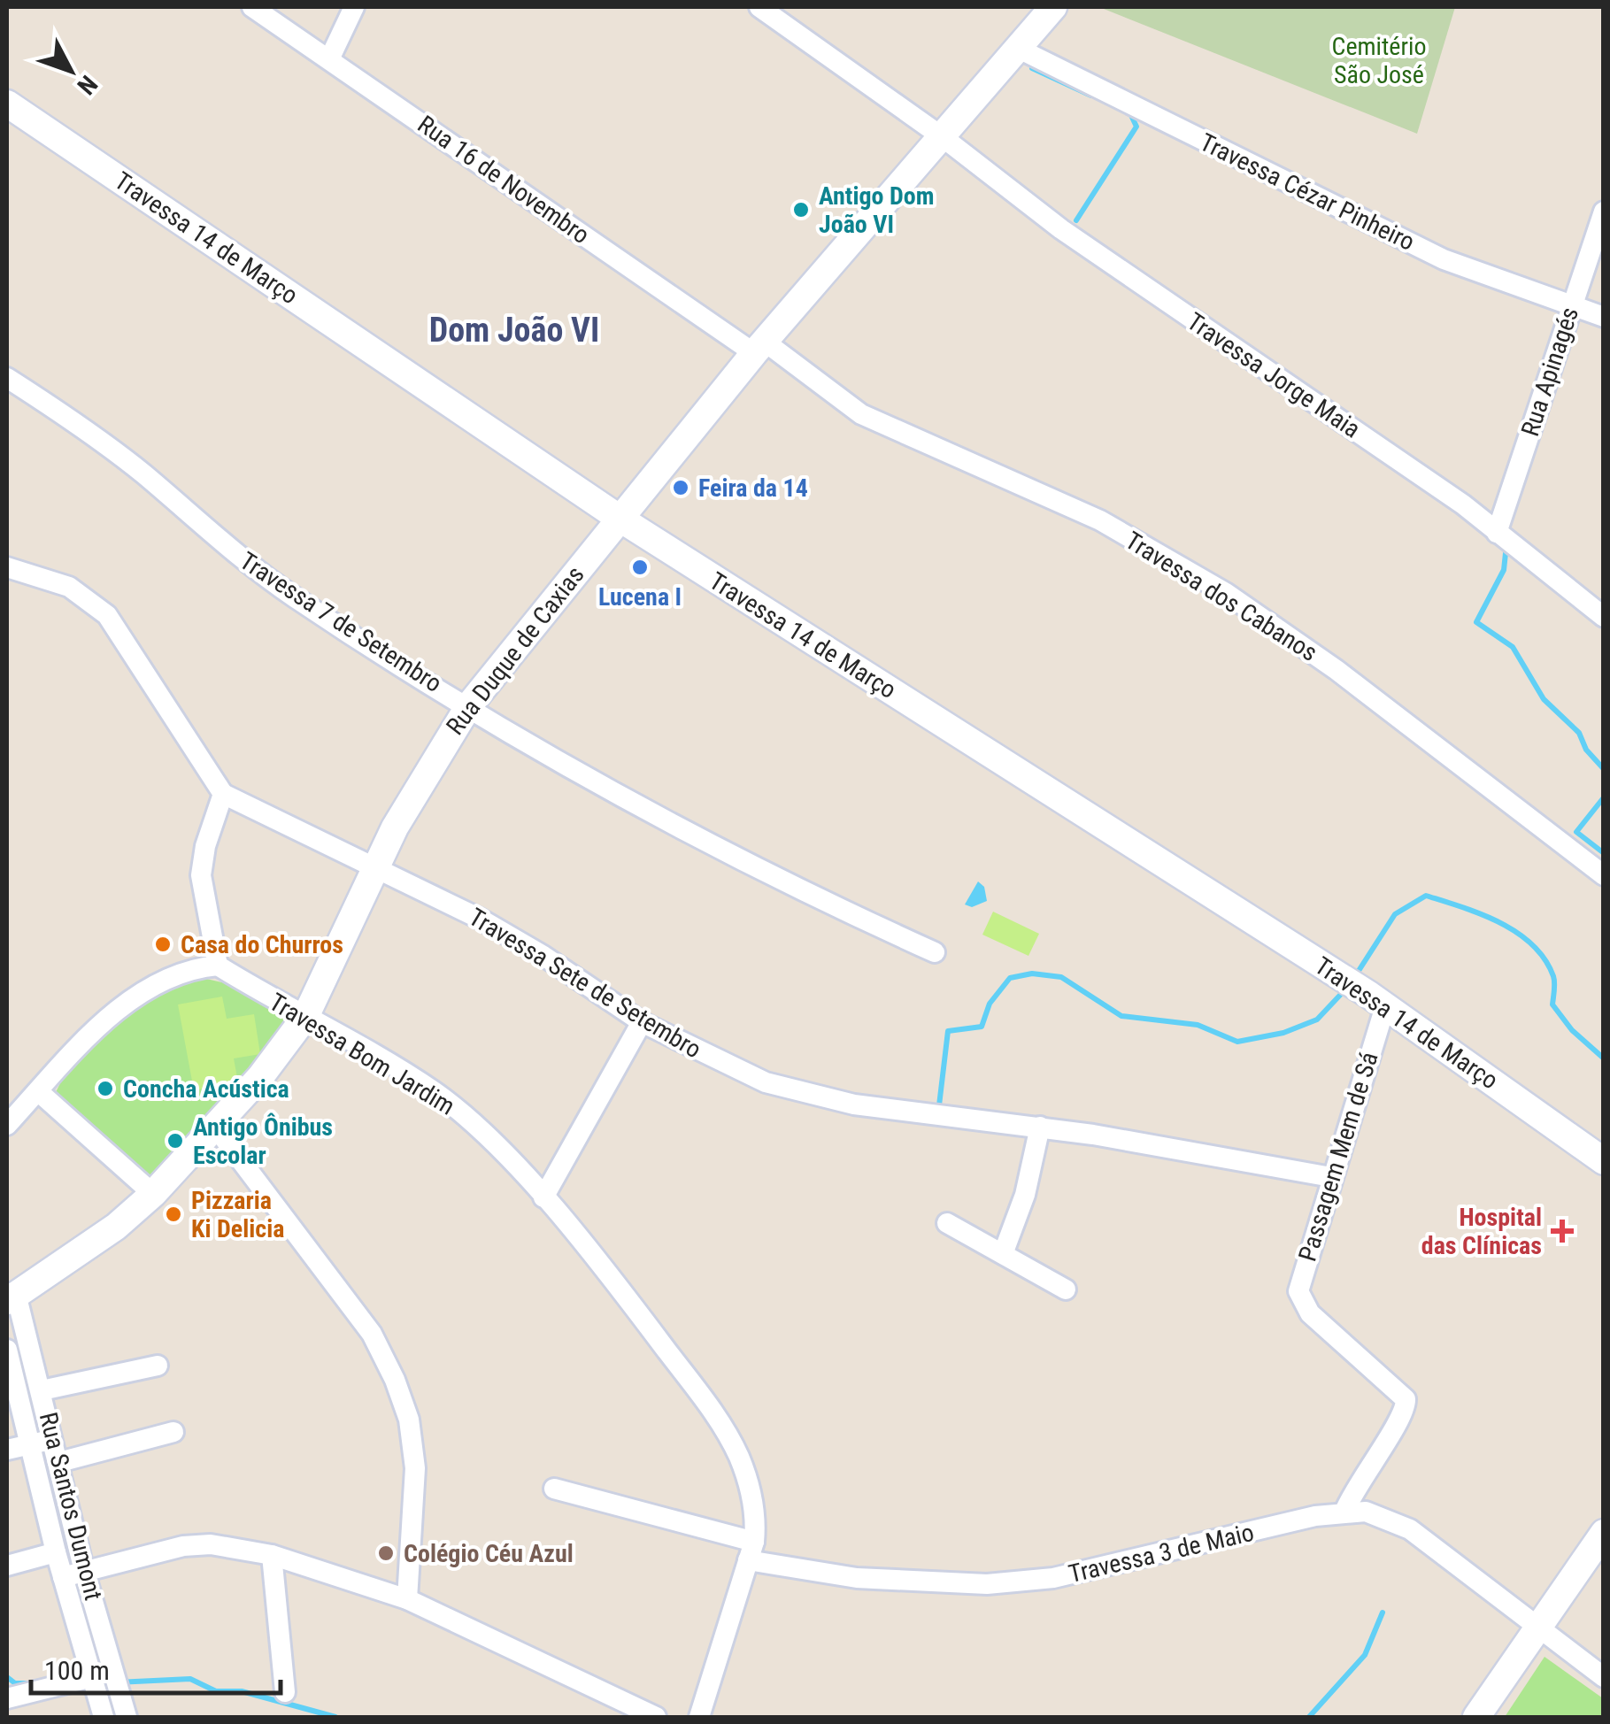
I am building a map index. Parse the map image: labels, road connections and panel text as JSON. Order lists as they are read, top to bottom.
{
  "streets": {
    "street": [
      "Rua 16 de Novembro",
      "Travessa Cézar Pinheiro",
      "Travessa 14 de Março",
      "Rua Apinagés",
      "Travessa Jorge Maia",
      "Travessa dos Cabanos",
      "Travessa 7 de Setembro",
      "Rua Duque de Caxias",
      "Travessa Sete de Setembro",
      "Travessa Bom Jardim",
      "Passagem Mem de Sá",
      "Rua Santos Dumont",
      "Travessa 3 de Maio"
    ]
  },
  "crossings": [
    ["Rua 16 de Novembro", "Travessa dos Cabanos"],
    ["Rua 16 de Novembro", "Rua Duque de Caxias"],
    ["Travessa Cézar Pinheiro", "Rua Apinagés"],
    ["Travessa Cézar Pinheiro", "Rua Duque de Caxias"],
    ["Travessa 14 de Março", "Rua Duque de Caxias"],
    ["Travessa 14 de Março", "Passagem Mem de Sá"],
    ["Rua Apinagés", "Travessa Jorge Maia"],
    ["Travessa Jorge Maia", "Rua Duque de Caxias"],
    ["Travessa dos Cabanos", "Rua Duque de Caxias"],
    ["Travessa 7 de Setembro", "Rua Duque de Caxias"],
    ["Rua Duque de Caxias", "Travessa Sete de Setembro"],
    ["Rua Duque de Caxias", "Travessa Bom Jardim"],
    ["Rua Duque de Caxias", "Rua Santos Dumont"],
    ["Travessa Sete de Setembro", "Passagem Mem de Sá"],
    ["Travessa Bom Jardim", "Travessa 3 de Maio"],
    ["Passagem Mem de Sá", "Travessa 3 de Maio"]
  ],
  "districts": ["Dom João VI"],
  "parks": ["Cemitério São José"],
  "places": {
    "other": [
      "Antigo Dom João VI",
      "Feira da 14",
      "Lucena I",
      "Casa do Churros",
      "Concha Acústica",
      "Antigo Ônibus Escolar",
      "Pizzaria Ki Delicia",
      "Colégio Céu Azul"
    ],
    "health": ["Hospital das Clínicas"]
  },
  "scale_bar": "100 m",
  "north": "bottom right"
}
